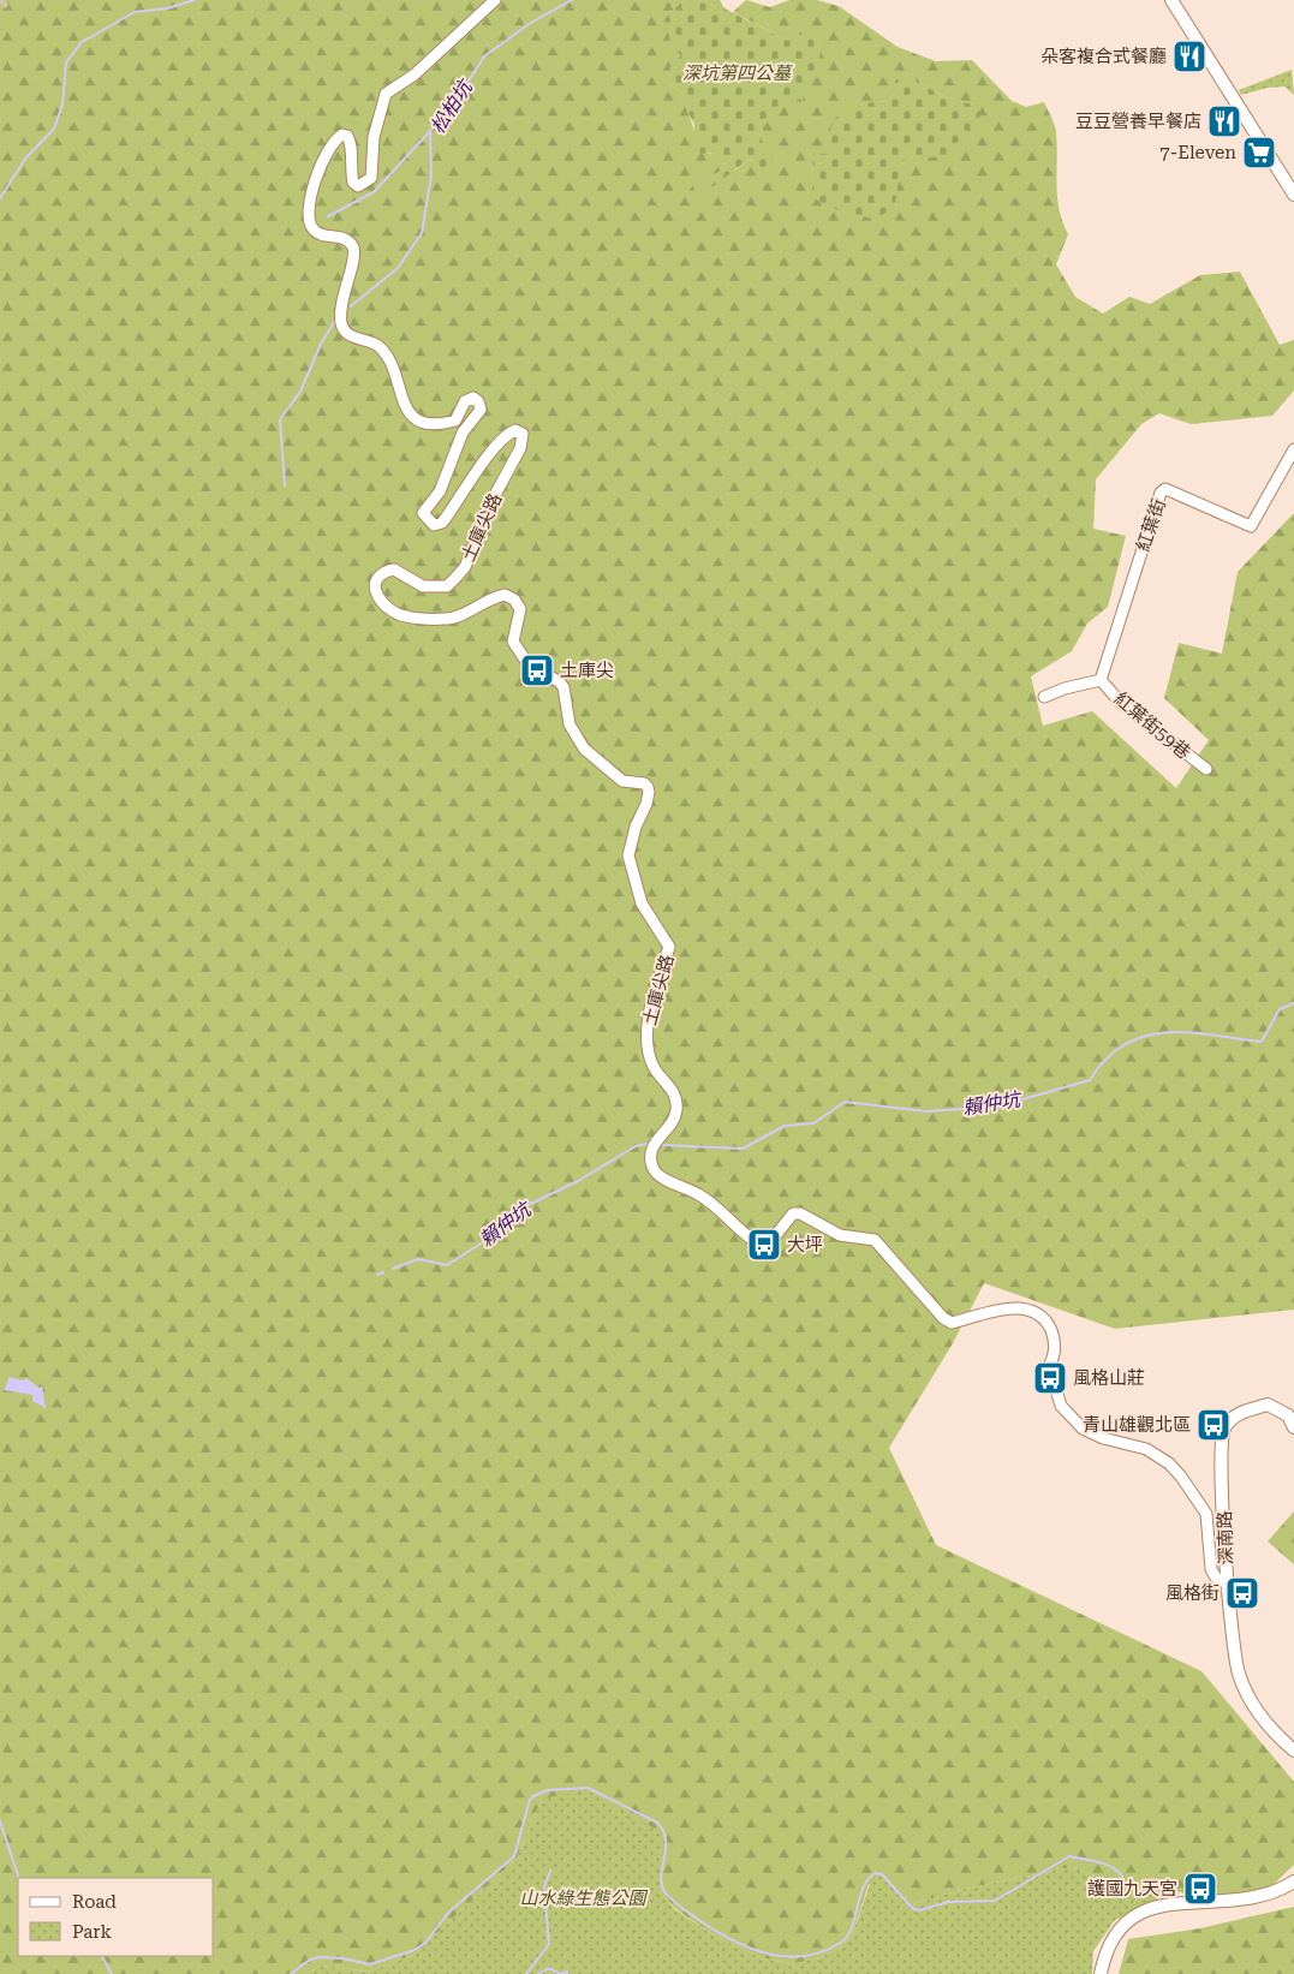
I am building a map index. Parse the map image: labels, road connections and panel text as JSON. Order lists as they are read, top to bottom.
{
  "streets": {
    "main road": ["深南路"],
    "street": ["紅葉街", "土庫尖路", "紅葉街59巷"]
  },
  "crossings": [
    ["紅葉街", "紅葉街59巷"],
    ["土庫尖路", "深南路"]
  ],
  "water": ["松柏坑", "賴仲坑"],
  "parks": ["深坑第四公墓", "山水綠生態公園"],
  "places": {
    "restaurant": ["朵客複合式餐廳", "豆豆營養早餐店"],
    "supermarket": ["7-Eleven"],
    "bus stop": [
      "土庫尖",
      "大坪",
      "風格山莊",
      "青山雄觀北區",
      "風格街",
      "護國九天宮"
    ]
  },
  "legend": ["Road", "Park"]
}
